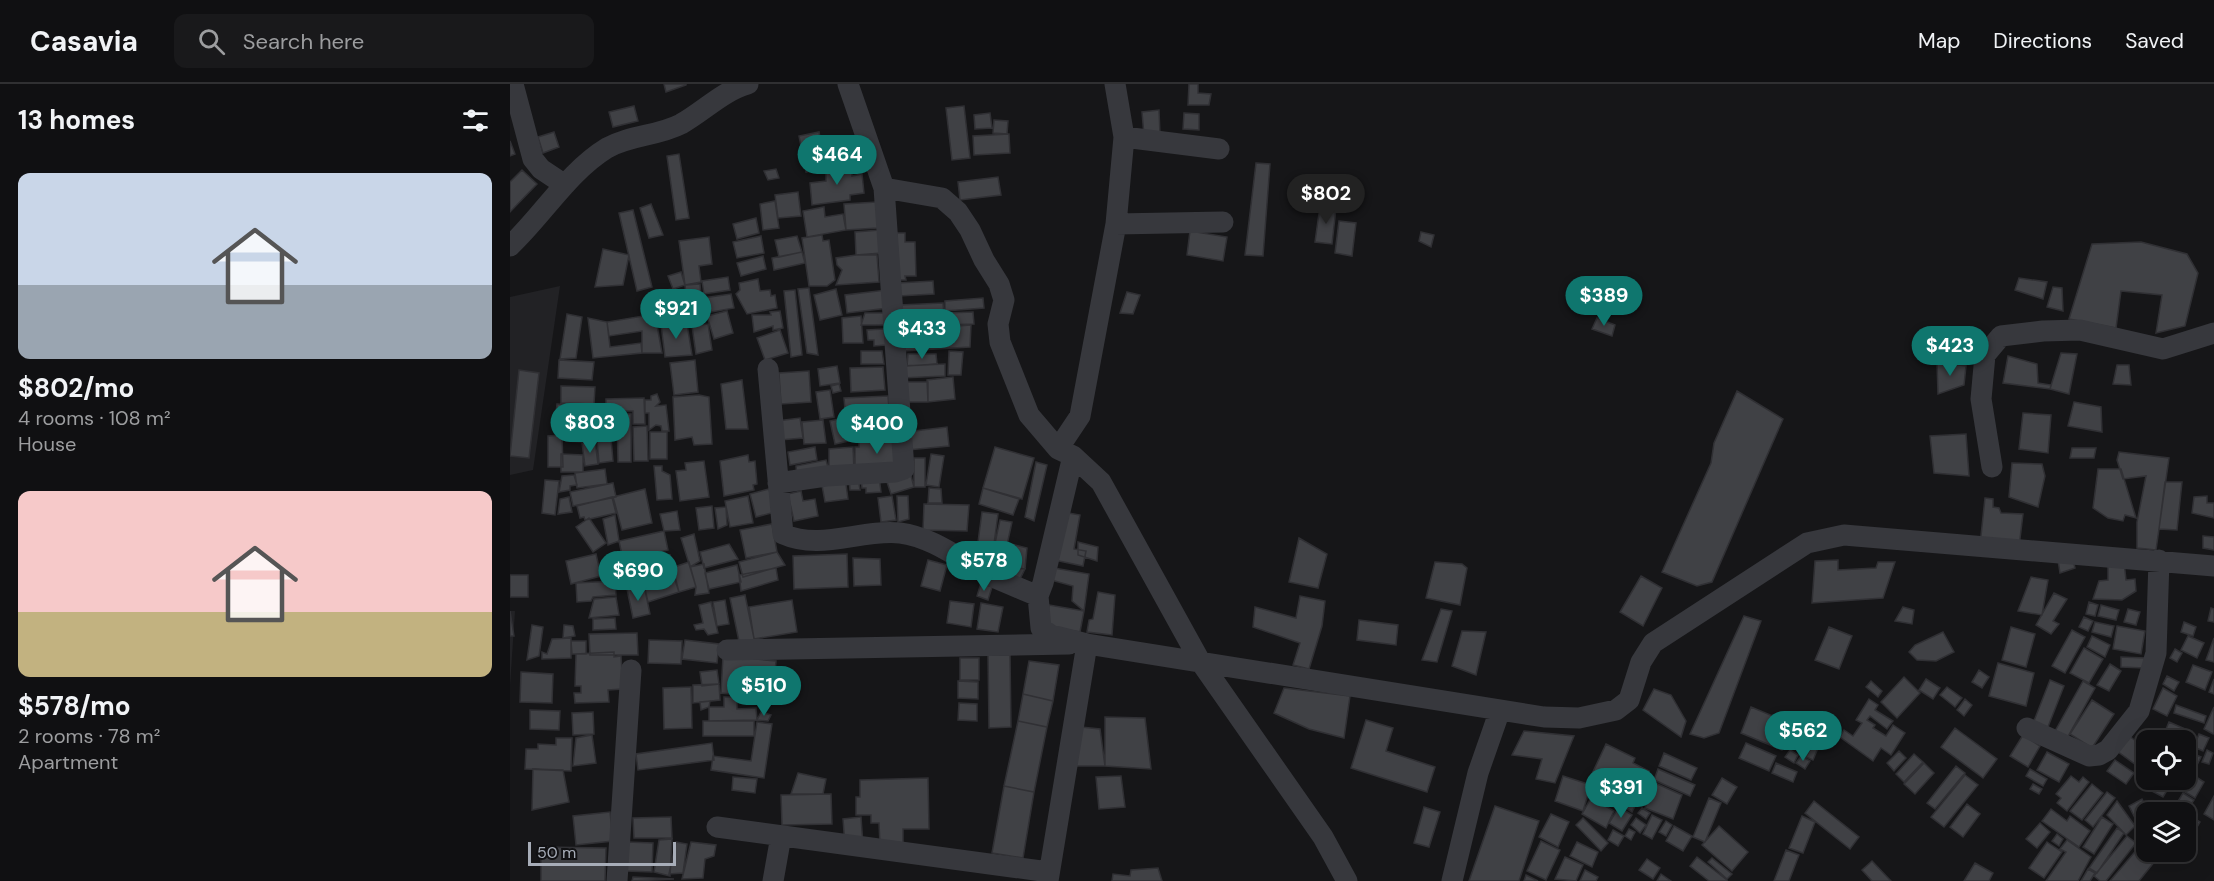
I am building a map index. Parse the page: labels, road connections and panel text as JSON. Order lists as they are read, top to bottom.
{
  "scale_bar": "50 m",
  "page": {
    "header": "Casavia",
    "search": "Search here",
    "nav": ["Map", "Directions", "Saved"],
    "heading": "13 homes",
    "price": [
      "$464",
      "$802",
      "$389",
      "$921",
      "$433",
      "$423",
      "$803",
      "$400",
      "$578",
      "$690",
      "$510",
      "$562",
      "$391"
    ],
    "list": [
      {
        "name": "$802/mo",
        "note": "4 rooms · 108 m² · House"
      },
      {
        "name": "$578/mo",
        "note": "2 rooms · 78 m² · Apartment"
      }
    ],
    "scale": "50 m"
  }
}
